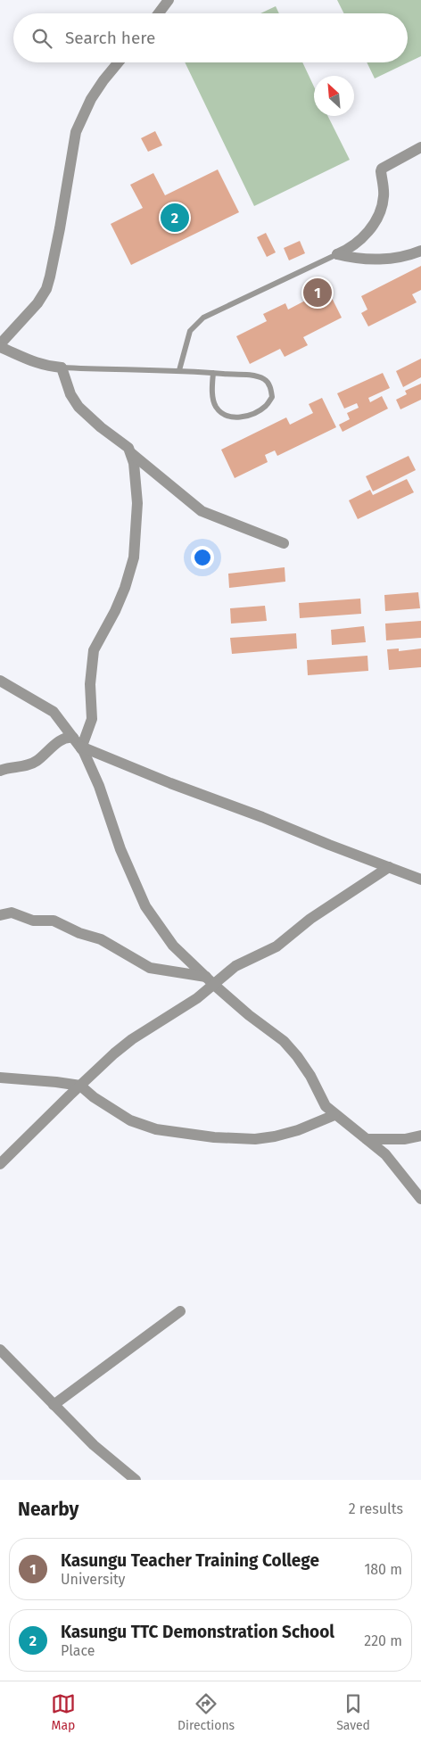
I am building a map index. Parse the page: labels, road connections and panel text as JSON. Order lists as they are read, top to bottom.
{
  "north": "top left",
  "page": {
    "search": "Search here",
    "pins": ["2", "1"],
    "heading": ["Nearby", "2 results"],
    "list": [
      {
        "mark": "1",
        "name": "Kasungu Teacher Training College",
        "note": "University",
        "value": "180 m"
      },
      {
        "mark": "2",
        "name": "Kasungu TTC Demonstration School",
        "note": "Place",
        "value": "220 m"
      }
    ],
    "nav": ["Map", "Directions", "Saved"]
  }
}
